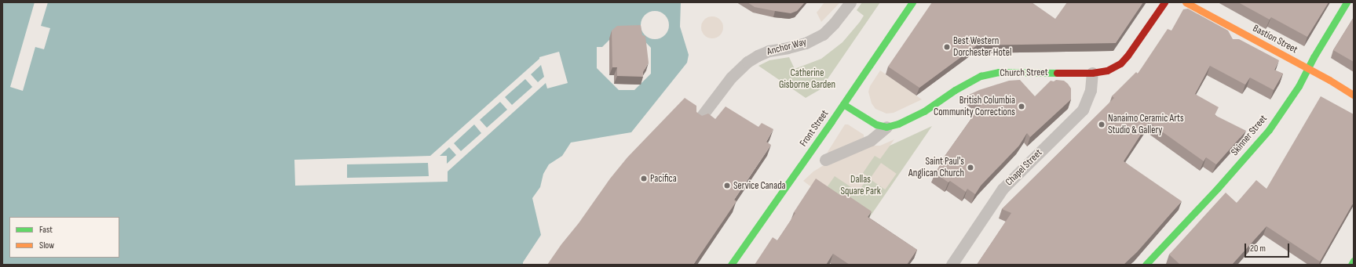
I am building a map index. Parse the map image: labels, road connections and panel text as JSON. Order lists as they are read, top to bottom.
{
  "streets": {
    "main road": [
      "Bastion Street",
      "Church Street",
      "Front Street",
      "Skinner Street"
    ],
    "street": ["Anchor Way", "Chapel Street"]
  },
  "crossings": [
    ["Bastion Street", "Skinner Street"],
    ["Church Street", "Chapel Street"]
  ],
  "parks": ["Catherine Gisborne Garden", "Dallas Square Park"],
  "places": [
    "Best Western Dorchester Hotel",
    "British Columbia Community Corrections",
    "Nanaimo Ceramic Arts Studio & Gallery",
    "Saint Paul's Anglican Church",
    "Pacifica",
    "Service Canada"
  ],
  "legend": ["Fast", "Slow"],
  "scale_bar": "20 m"
}
